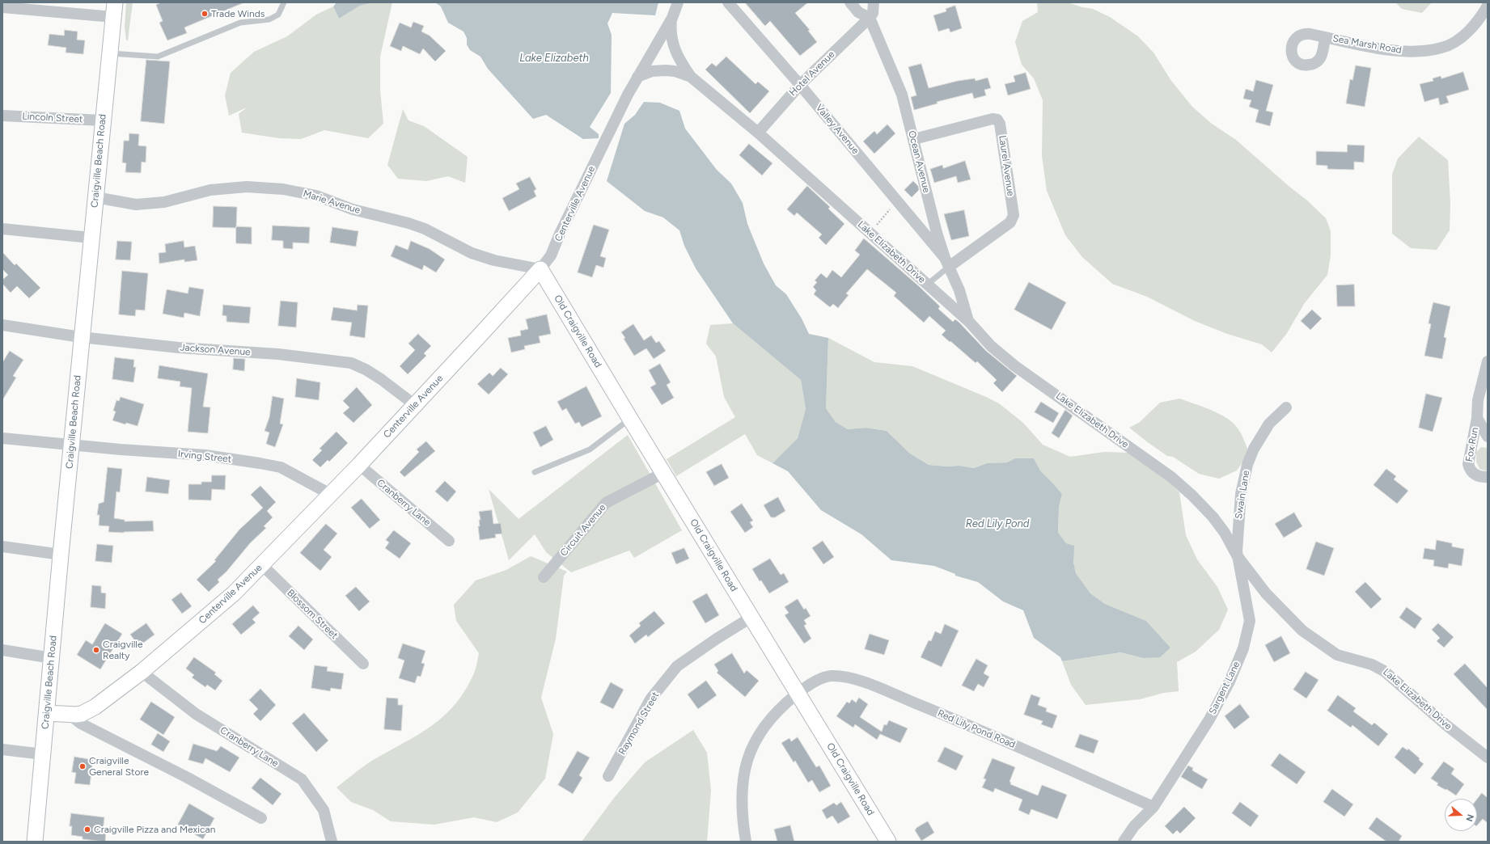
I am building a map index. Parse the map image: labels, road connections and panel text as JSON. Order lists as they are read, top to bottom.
{
  "streets": {
    "street": [
      "Sea Marsh Road",
      "Hotel Avenue",
      "Lincoln Street",
      "Valley Avenue",
      "Craigville Beach Road",
      "Ocean Avenue",
      "Laurel Avenue",
      "Marie Avenue",
      "Centerville Avenue",
      "Lake Elizabeth Drive",
      "Old Craigville Road",
      "Jackson Avenue",
      "Fox Run",
      "Irving Street",
      "Swain Lane",
      "Cranberry Lane",
      "Circuit Avenue",
      "Blossom Street",
      "Sargent Lane",
      "Raymond Street",
      "Red Lily Pond Road"
    ]
  },
  "crossings": [
    ["Hotel Avenue", "Valley Avenue"],
    ["Hotel Avenue", "Ocean Avenue"],
    ["Hotel Avenue", "Lake Elizabeth Drive"],
    ["Lincoln Street", "Craigville Beach Road"],
    ["Valley Avenue", "Ocean Avenue"],
    ["Valley Avenue", "Laurel Avenue"],
    ["Craigville Beach Road", "Marie Avenue"],
    ["Craigville Beach Road", "Centerville Avenue"],
    ["Craigville Beach Road", "Jackson Avenue"],
    ["Craigville Beach Road", "Irving Street"],
    ["Ocean Avenue", "Laurel Avenue"],
    ["Ocean Avenue", "Lake Elizabeth Drive"],
    ["Marie Avenue", "Centerville Avenue"],
    ["Marie Avenue", "Old Craigville Road"],
    ["Centerville Avenue", "Lake Elizabeth Drive"],
    ["Centerville Avenue", "Old Craigville Road"],
    ["Centerville Avenue", "Jackson Avenue"],
    ["Centerville Avenue", "Irving Street"],
    ["Centerville Avenue", "Cranberry Lane"],
    ["Centerville Avenue", "Blossom Street"],
    ["Lake Elizabeth Drive", "Swain Lane"],
    ["Lake Elizabeth Drive", "Sargent Lane"],
    ["Old Craigville Road", "Circuit Avenue"],
    ["Old Craigville Road", "Raymond Street"],
    ["Old Craigville Road", "Red Lily Pond Road"],
    ["Swain Lane", "Sargent Lane"],
    ["Sargent Lane", "Red Lily Pond Road"]
  ],
  "water": ["Lake Elizabeth", "Red Lily Pond"],
  "places": [
    "Trade Winds",
    "Craigville Realty",
    "Craigville General Store",
    "Craigville Pizza and Mexican"
  ],
  "north": "right"
}
